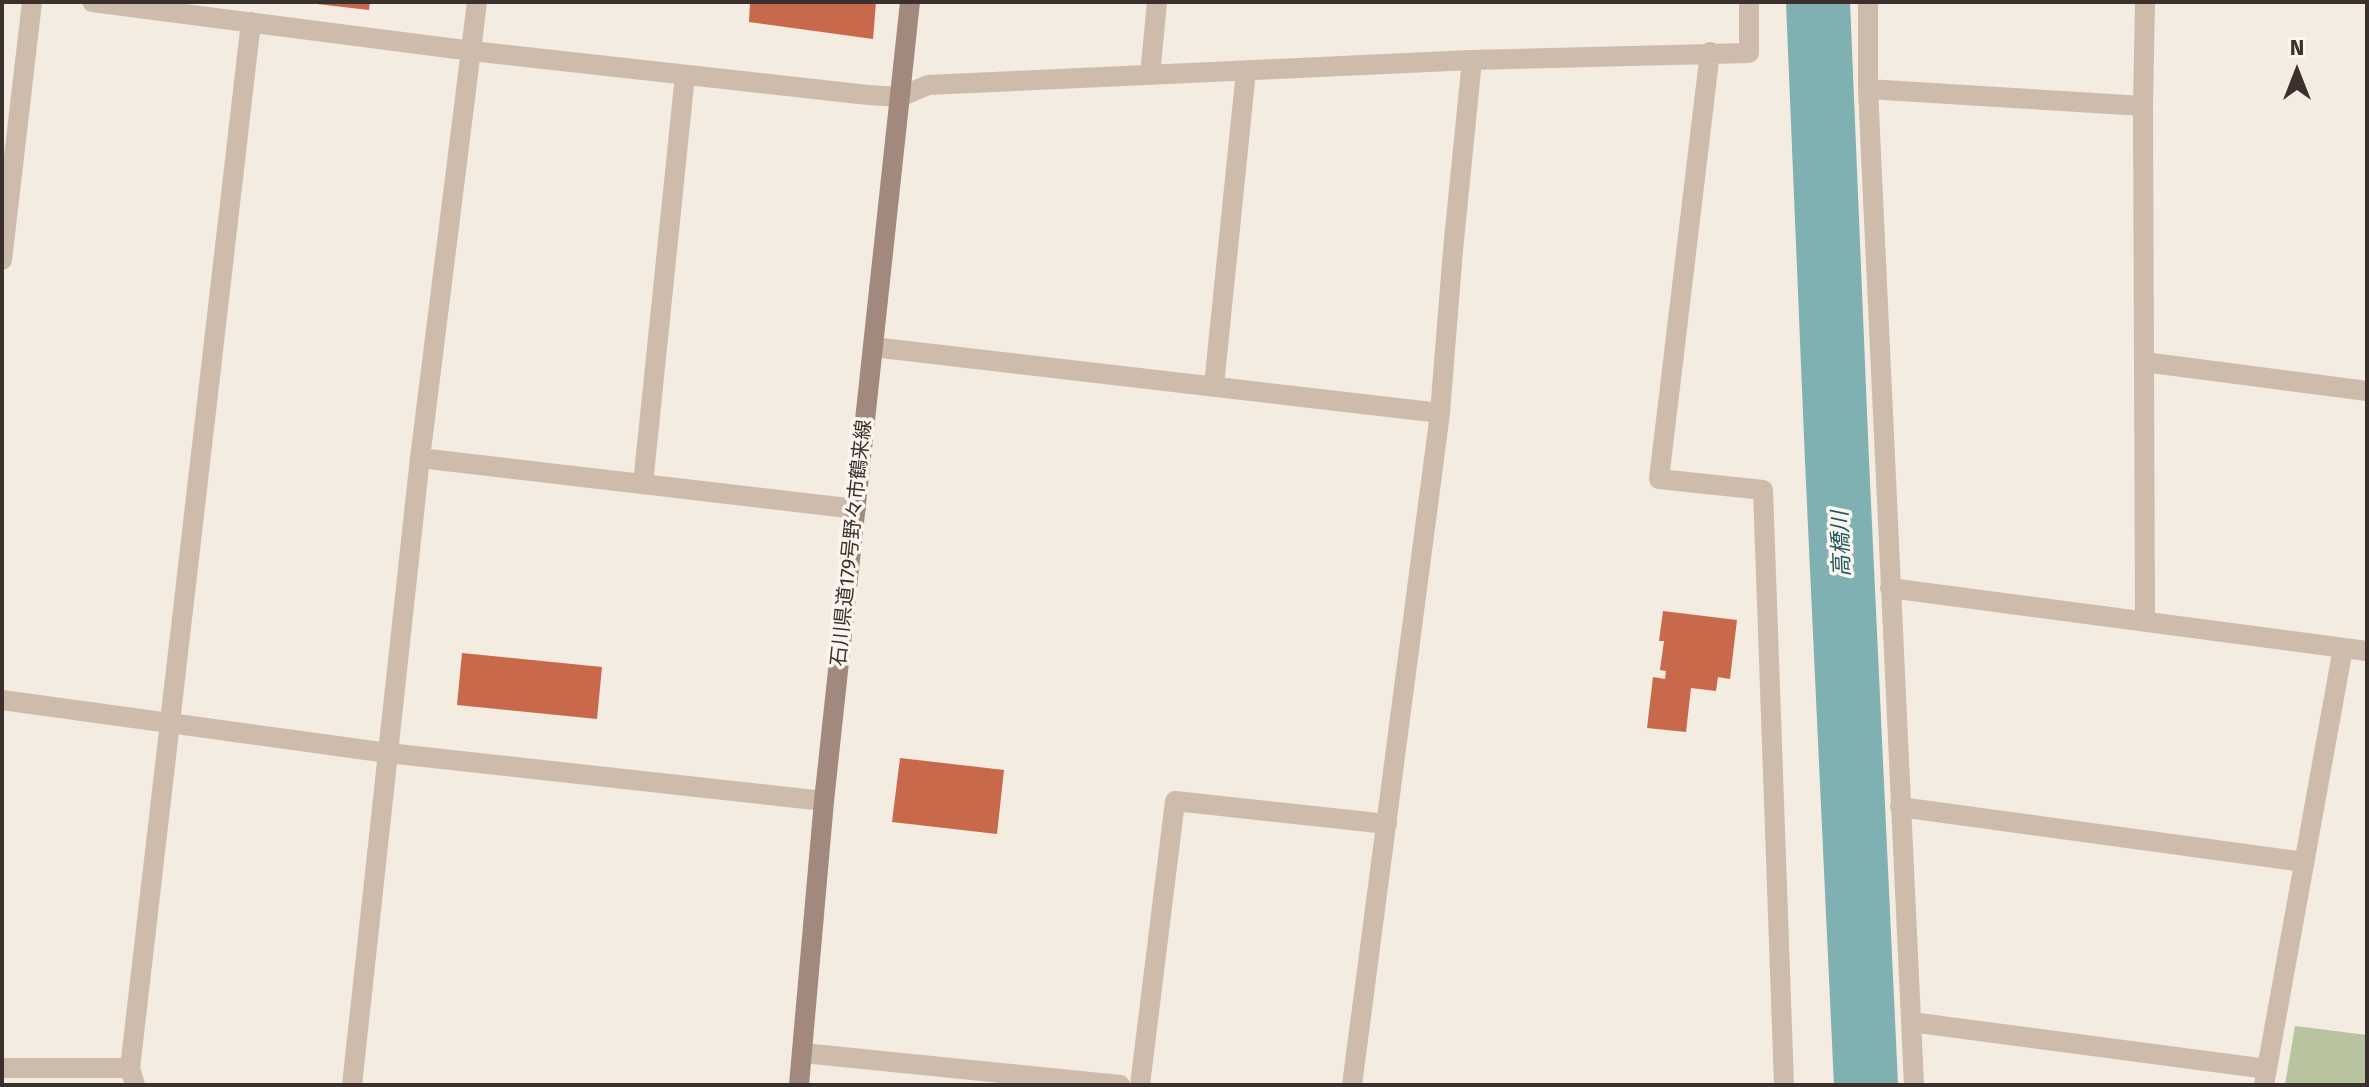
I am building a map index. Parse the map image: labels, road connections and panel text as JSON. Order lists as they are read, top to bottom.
{
  "streets": {
    "main road": ["石川県道179号野々市鶴来線"]
  },
  "water": ["高橋川"],
  "north": "top"
}
